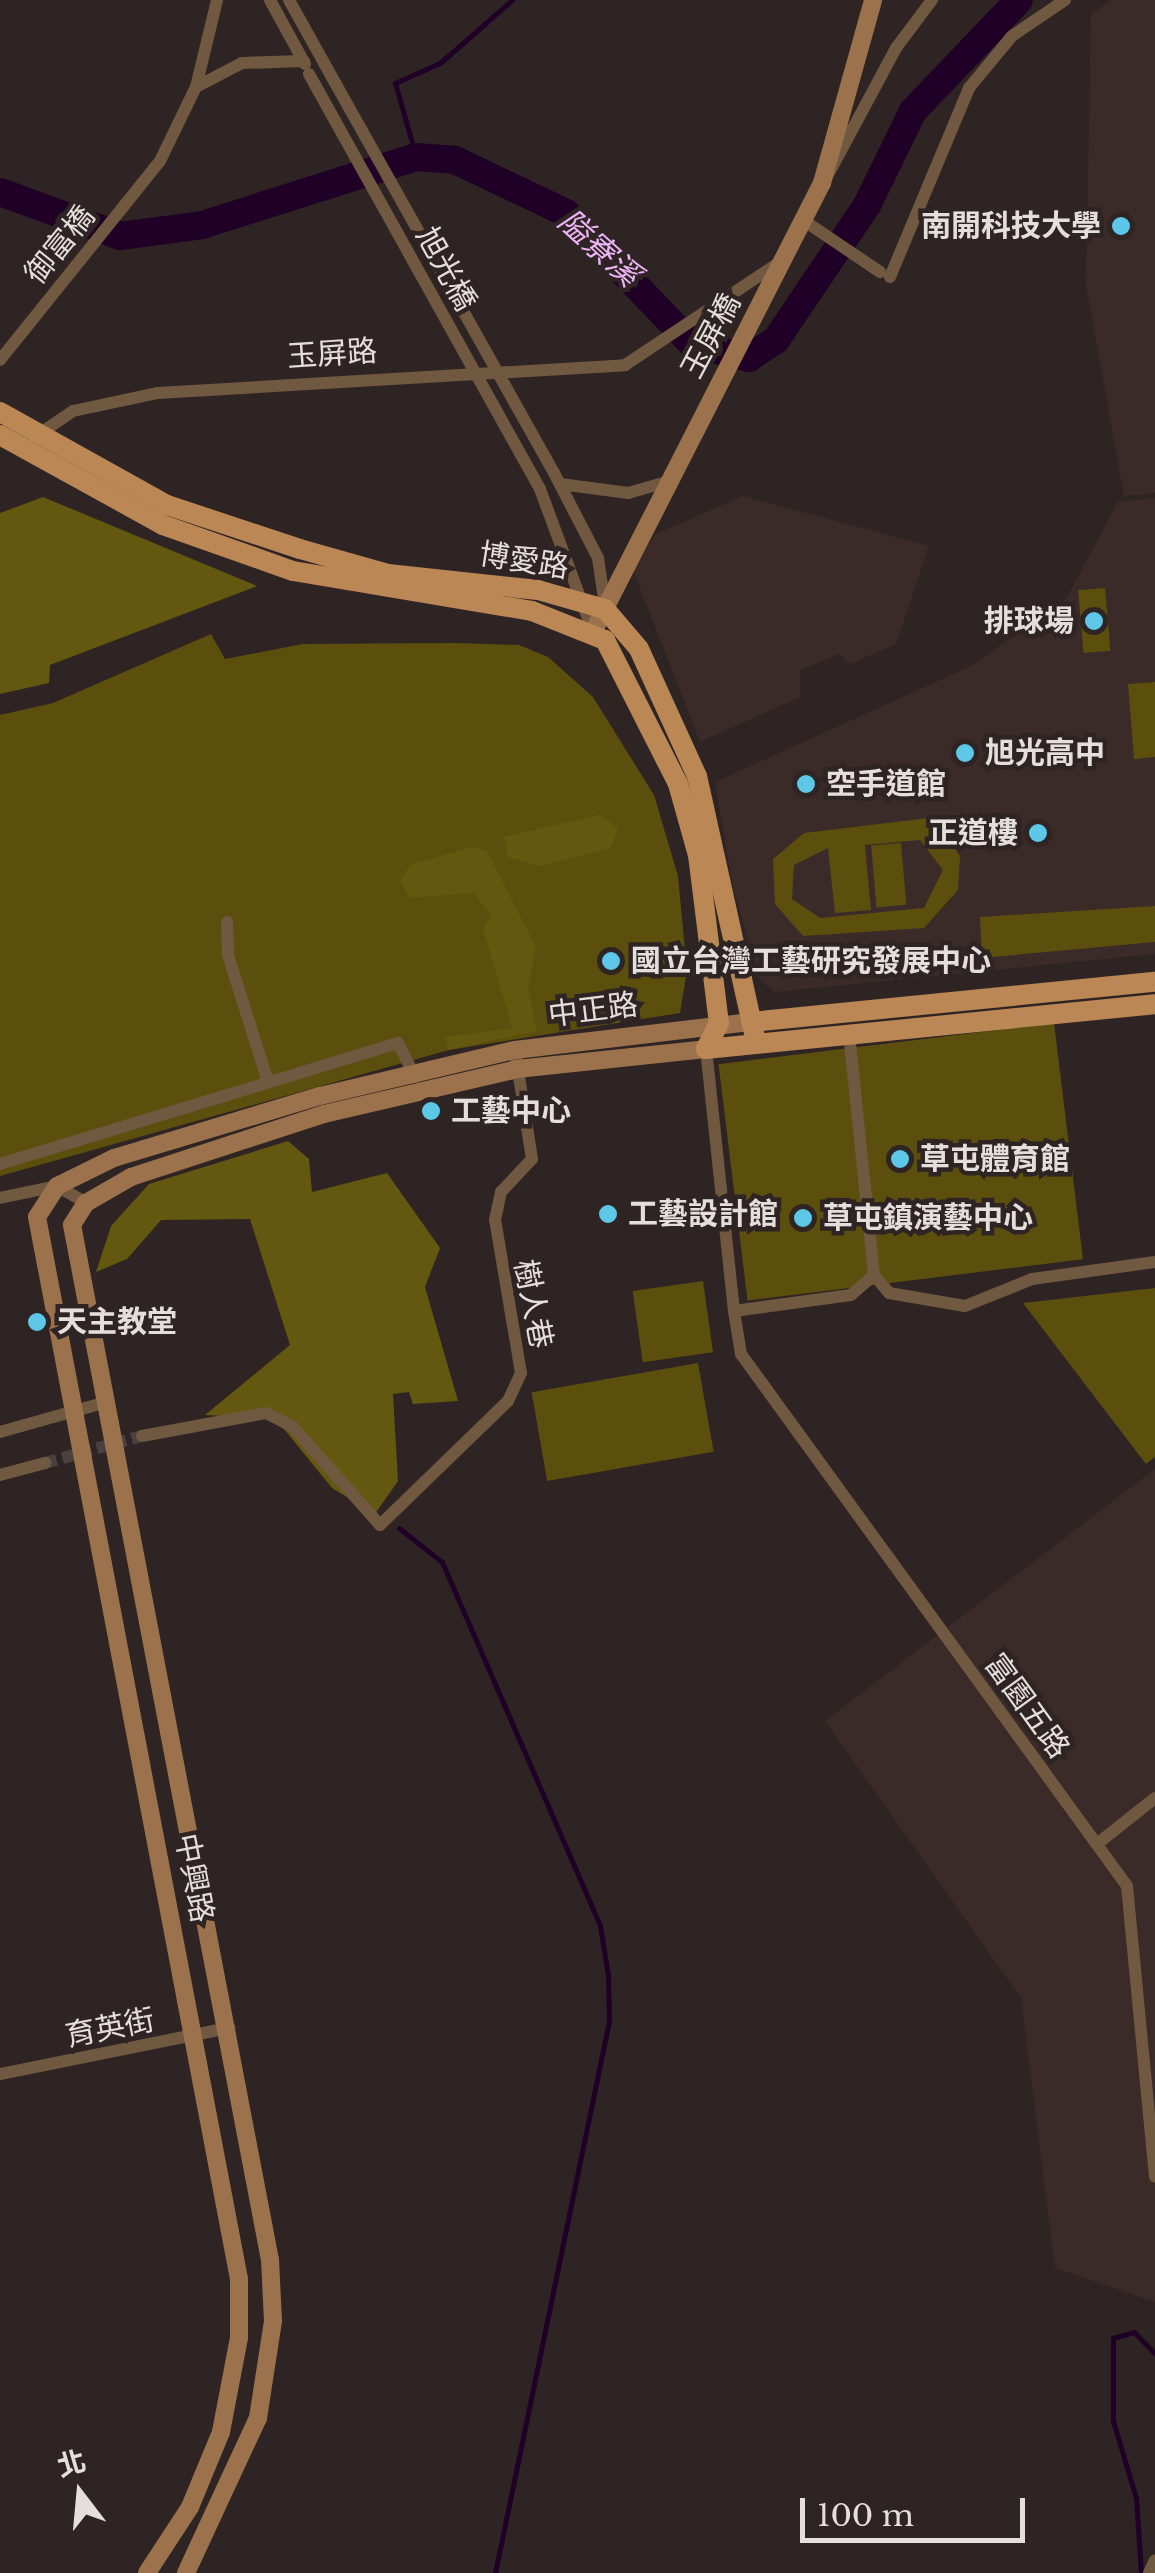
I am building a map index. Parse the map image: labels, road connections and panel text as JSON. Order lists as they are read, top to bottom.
{
  "streets": {
    "main road": ["博愛路", "中正路"],
    "street": [
      "御富橋",
      "旭光橋",
      "玉屏橋",
      "玉屏路",
      "樹人巷",
      "富園五路",
      "中興路",
      "育英街"
    ]
  },
  "crossings": [
    ["旭光橋", "博愛路"],
    ["玉屏橋", "玉屏路"],
    ["玉屏路", "博愛路"],
    ["中正路", "樹人巷"],
    ["中正路", "富園五路"],
    ["中正路", "中興路"],
    ["中興路", "育英街"]
  ],
  "water": ["隘寮溪"],
  "places": [
    "南開科技大學",
    "排球場",
    "旭光高中",
    "空手道館",
    "正道樓",
    "國立台灣工藝研究發展中心",
    "工藝中心",
    "草屯體育館",
    "工藝設計館",
    "草屯鎮演藝中心",
    "天主教堂"
  ],
  "scale_bar": "100 m",
  "north": "top"
}
